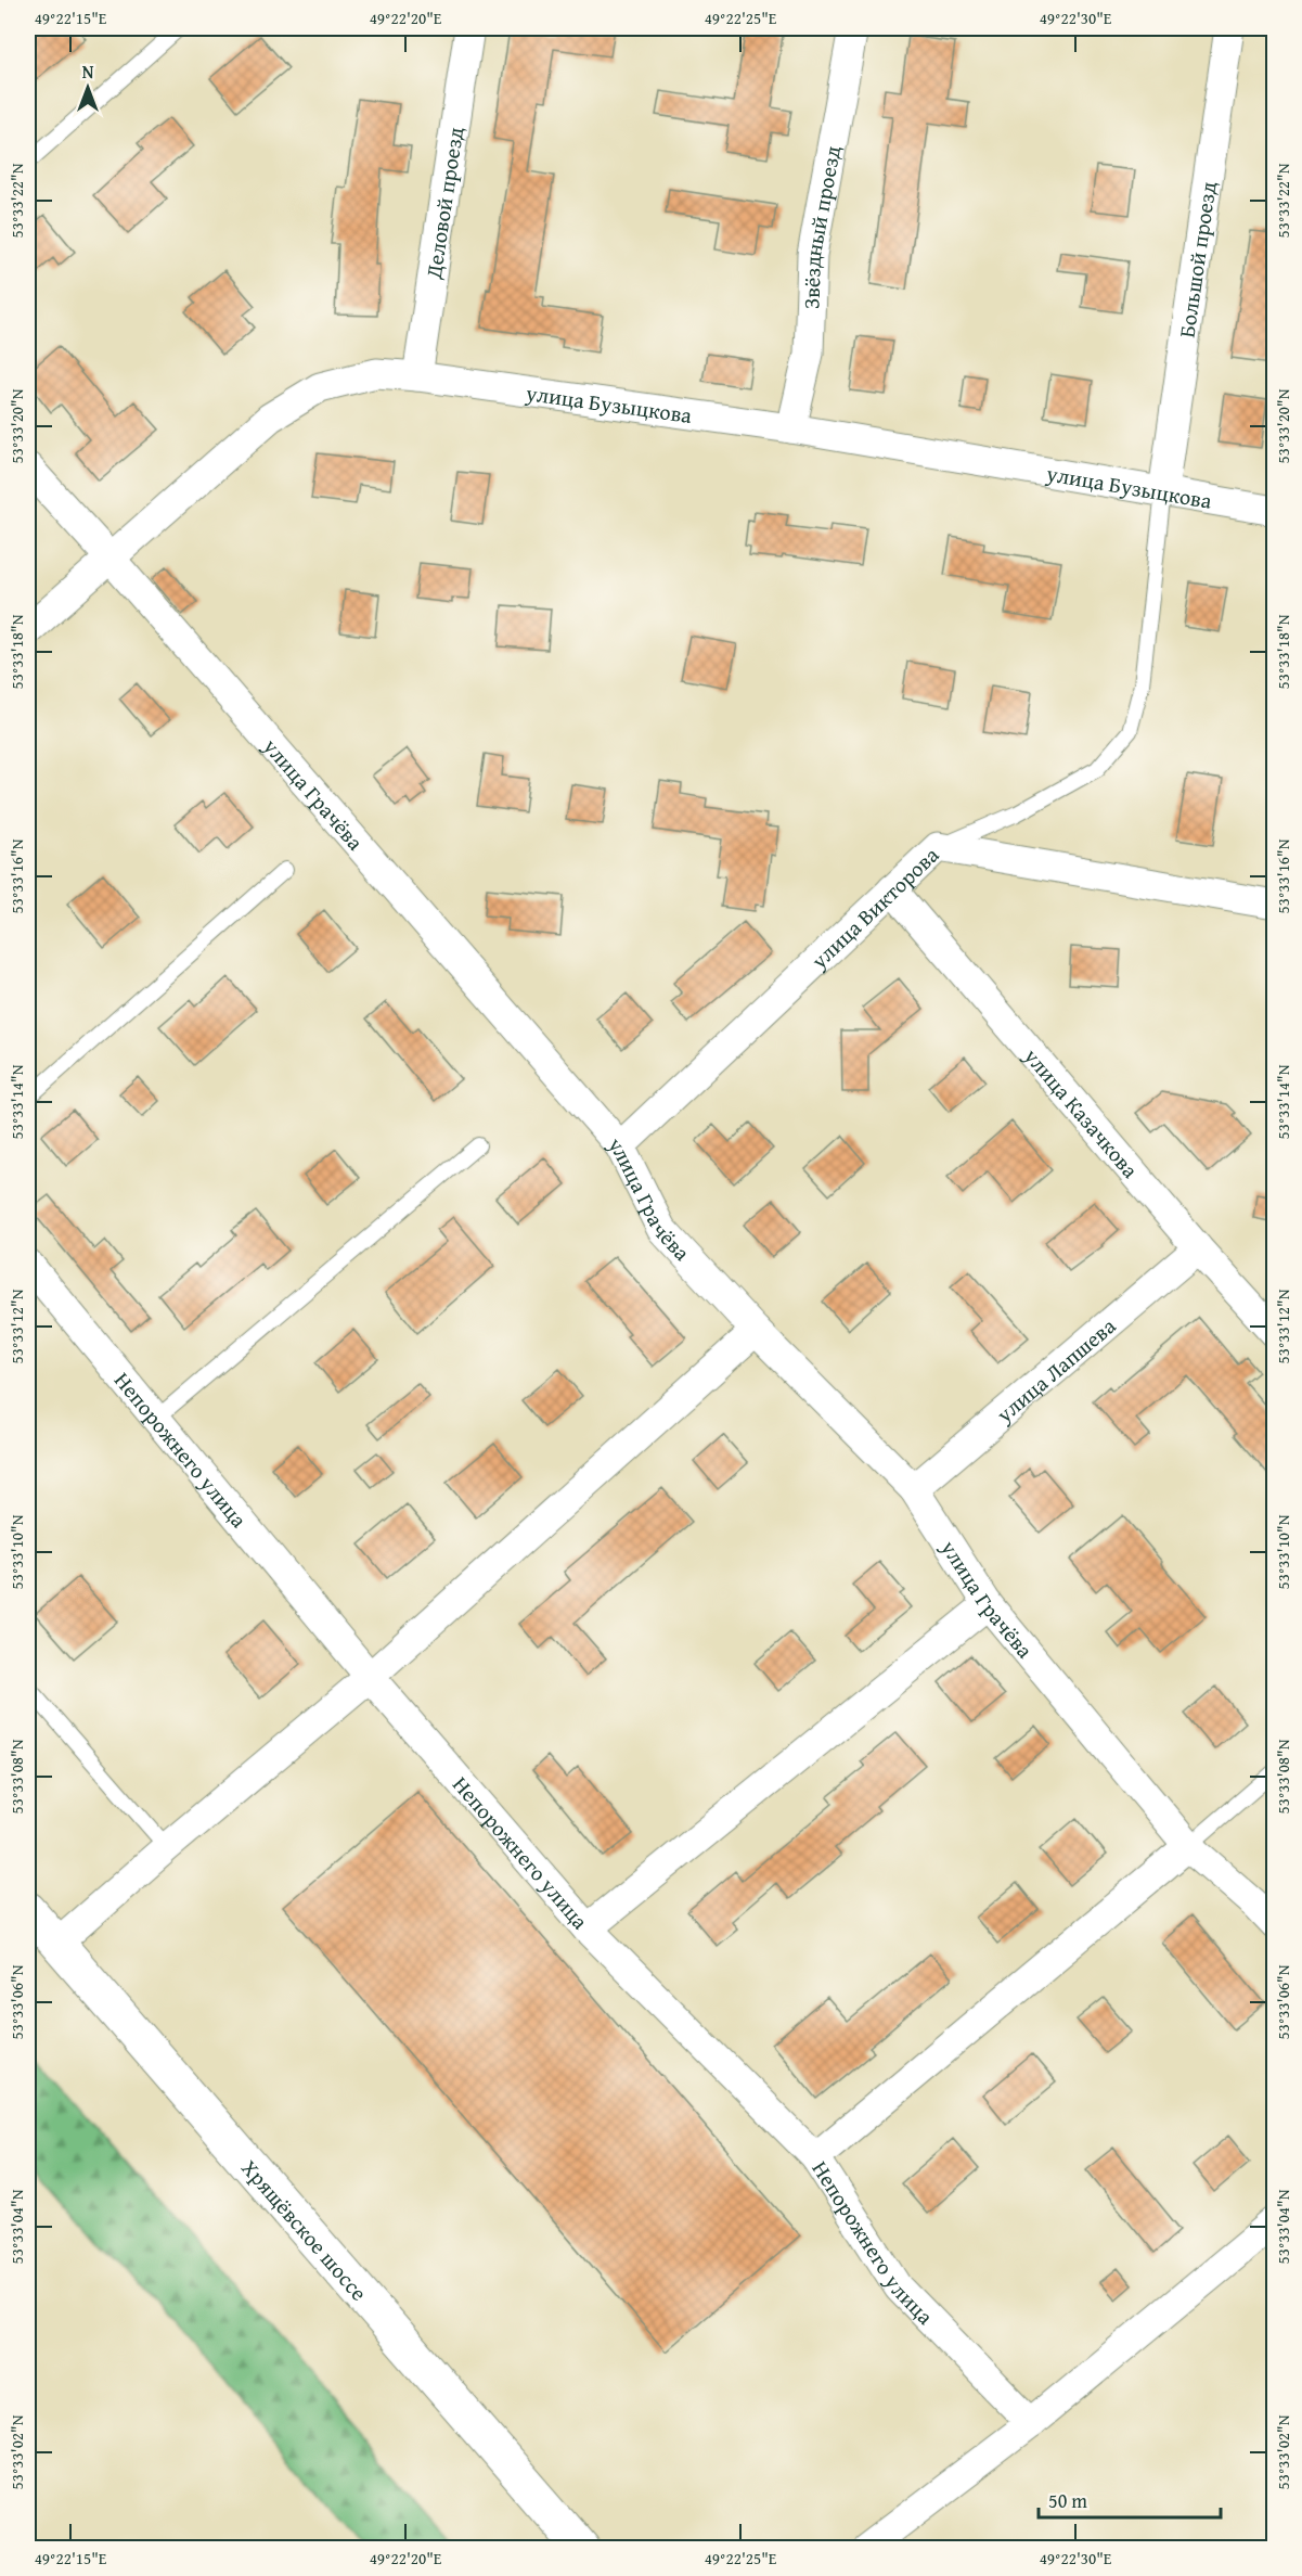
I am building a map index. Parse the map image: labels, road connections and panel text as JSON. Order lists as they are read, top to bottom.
{
  "streets": {
    "main road": ["Хрящёвское шоссе"],
    "street": [
      "Деловой проезд",
      "Звёздный проезд",
      "Большой проезд",
      "улица Бузыцкова",
      "улица Грачёва",
      "улица Викторова",
      "улица Казачкова",
      "улица Лапшева",
      "Непорожнего улица"
    ]
  },
  "crossings": [
    ["Деловой проезд", "улица Бузыцкова"],
    ["Звёздный проезд", "улица Бузыцкова"],
    ["Большой проезд", "улица Бузыцкова"],
    ["улица Бузыцкова", "улица Грачёва"],
    ["улица Грачёва", "улица Викторова"],
    ["улица Грачёва", "улица Лапшева"],
    ["улица Викторова", "улица Казачкова"],
    ["улица Казачкова", "улица Лапшева"]
  ],
  "scale_bar": "50 m",
  "north": "top",
  "coordinates": [
    "49°22'15\"E",
    "49°22'20\"E",
    "49°22'25\"E",
    "49°22'30\"E",
    "53°33'22\"N",
    "53°33'20\"N",
    "53°33'18\"N",
    "53°33'16\"N",
    "53°33'14\"N",
    "53°33'12\"N",
    "53°33'10\"N",
    "53°33'08\"N",
    "53°33'06\"N",
    "53°33'04\"N",
    "53°33'02\"N"
  ]
}
